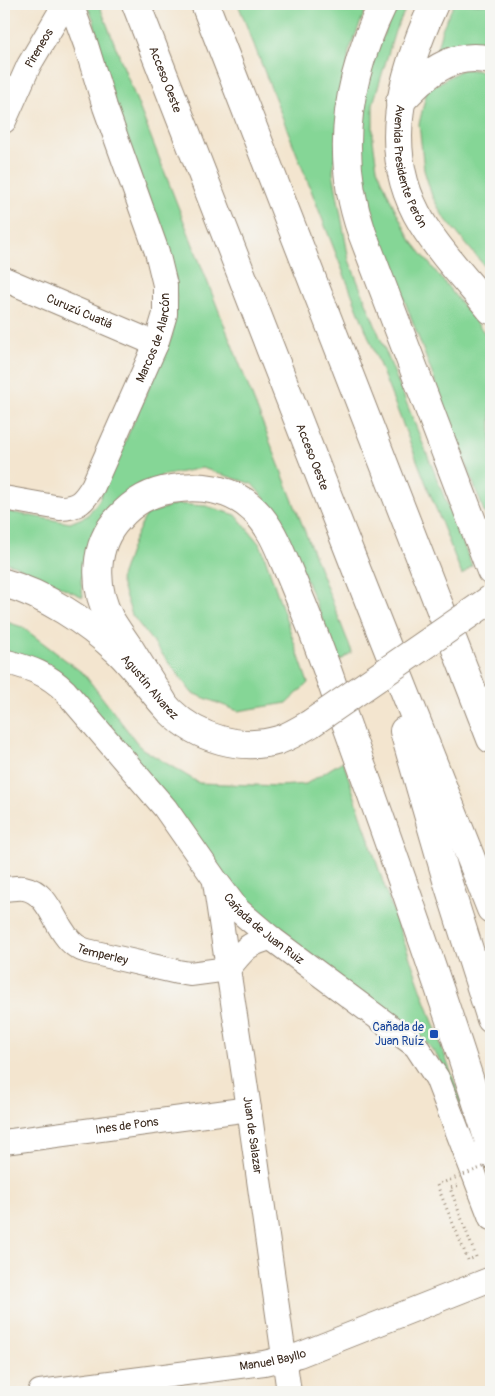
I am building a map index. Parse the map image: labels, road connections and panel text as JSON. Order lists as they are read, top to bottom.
{
  "streets": {
    "main road": ["Acceso Oeste", "Avenida Presidente Perón", "Agustín Alvarez"],
    "street": [
      "Pireneos",
      "Curuzú Cuatiá",
      "Marcos de Alarcón",
      "Cañada de Juan Ruiz",
      "Temperley",
      "Ines de Pons",
      "Juan de Salazar",
      "Manuel Bayllo"
    ]
  },
  "crossings": [
    ["Curuzú Cuatiá", "Marcos de Alarcón"],
    ["Cañada de Juan Ruiz", "Juan de Salazar"],
    ["Temperley", "Juan de Salazar"],
    ["Ines de Pons", "Juan de Salazar"],
    ["Juan de Salazar", "Manuel Bayllo"]
  ],
  "places": {
    "transit": ["Cañada de Juan Ruíz"]
  }
}
